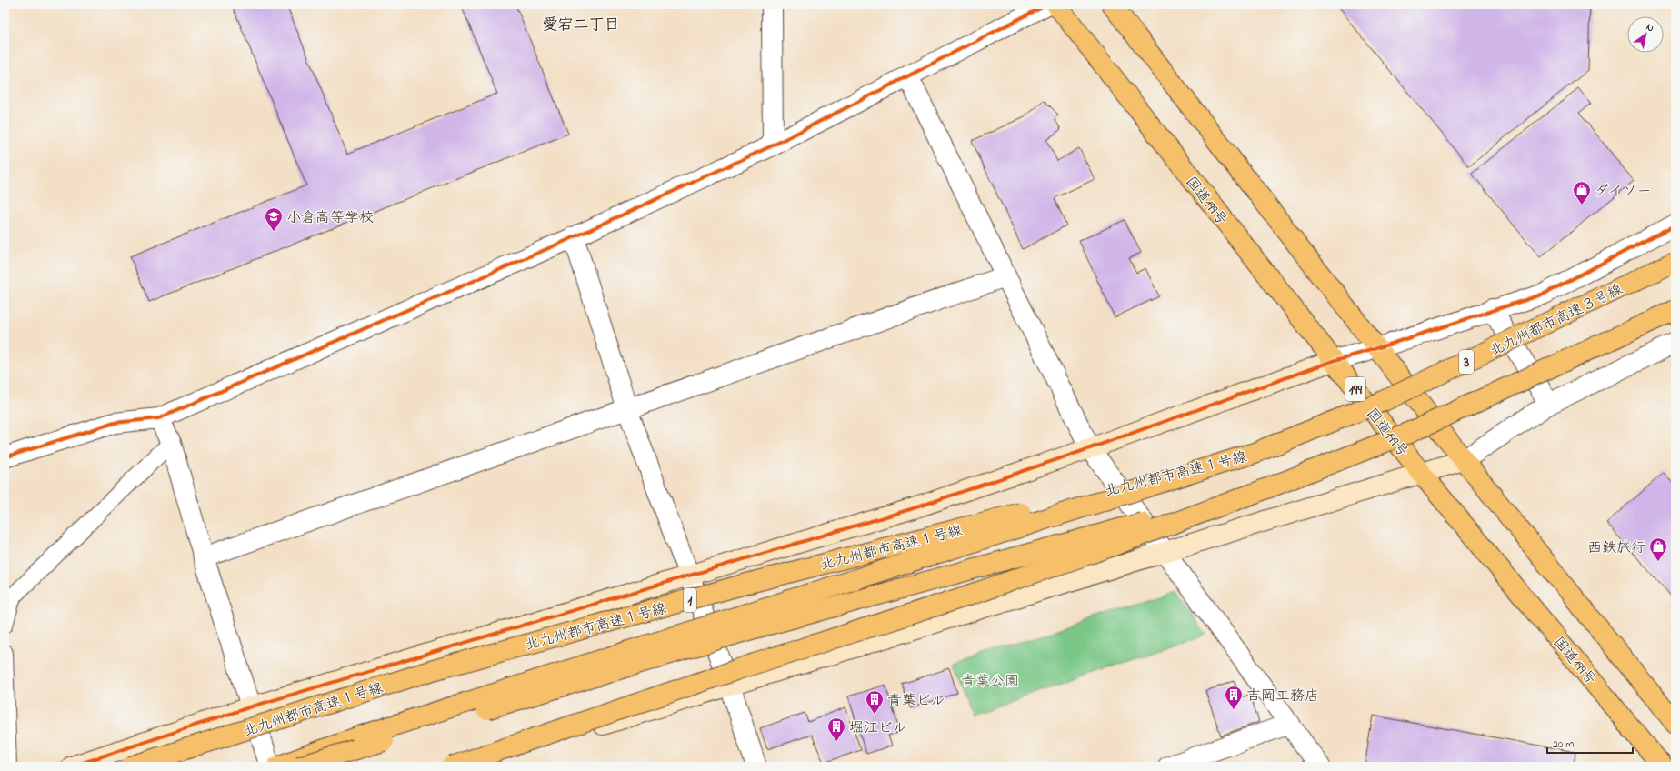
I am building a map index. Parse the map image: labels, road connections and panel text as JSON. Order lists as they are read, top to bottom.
{
  "streets": {
    "highway": [
      "国道199号",
      "北九州都市高速３号線",
      "3",
      "199",
      "北九州都市高速１号線",
      "1"
    ]
  },
  "crossings": [
    ["北九州都市高速３号線", "北九州都市高速１号線"]
  ],
  "districts": ["愛宕二丁目"],
  "parks": ["青葉公園"],
  "places": {
    "shop": ["ダイソー", "西鉄旅行"],
    "school or university": ["小倉高等学校"],
    "building": ["吉岡工務店", "青葉ビル", "堀江ビル"]
  },
  "scale_bar": "20 m",
  "north": "top right"
}
